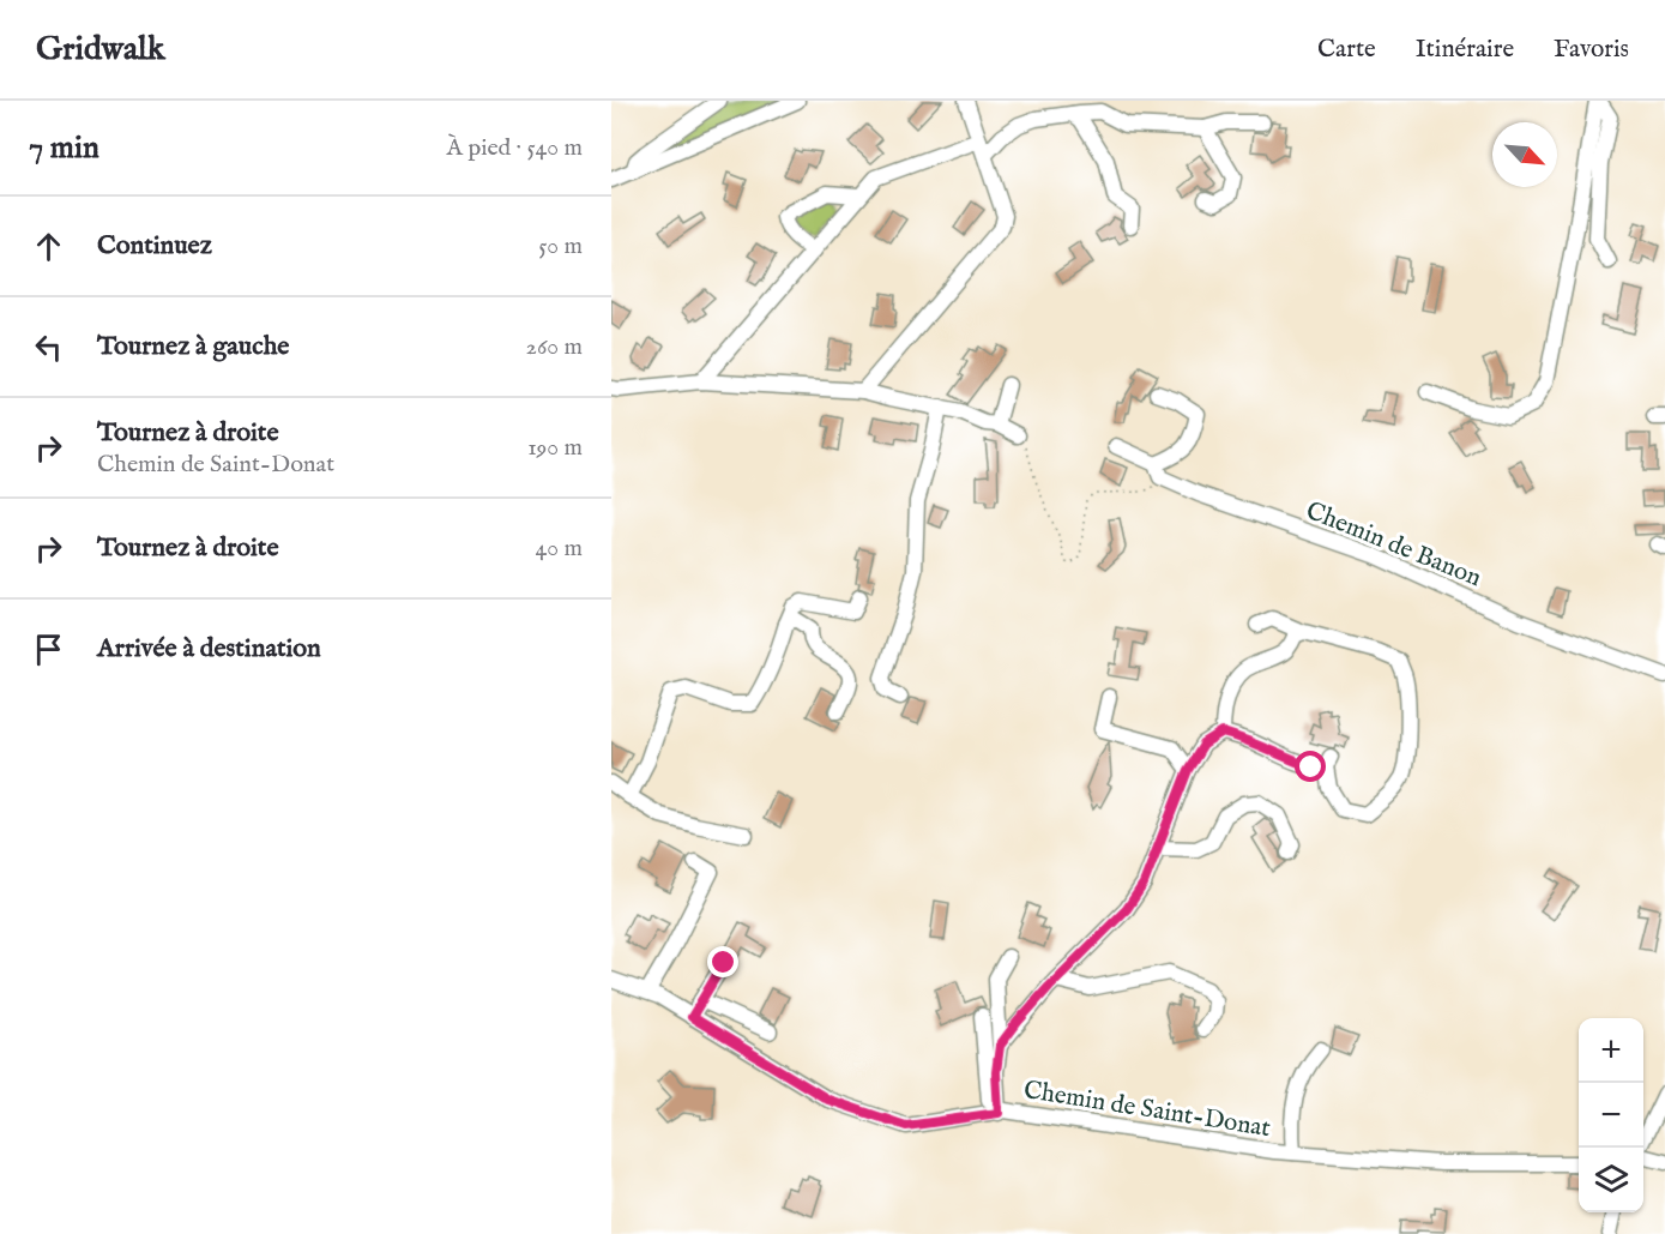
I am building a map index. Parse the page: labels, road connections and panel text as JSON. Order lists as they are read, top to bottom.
{
  "streets": {
    "street": ["Chemin de Banon", "Chemin de Saint-Donat"]
  },
  "north": "bottom right",
  "page": {
    "header": "Gridwalk",
    "nav": ["Carte", "Itinéraire", "Favoris"],
    "heading": ["7 min", "À pied · 540 m"],
    "list": [
      ["Continuez", "50 m"],
      ["Tournez à gauche", "260 m"],
      ["Tournez à droite", "Chemin de Saint-Donat", "190 m"],
      ["Tournez à droite", "40 m"],
      "Arrivée à destination"
    ],
    "map_buttons": ["+", "−"]
  }
}
